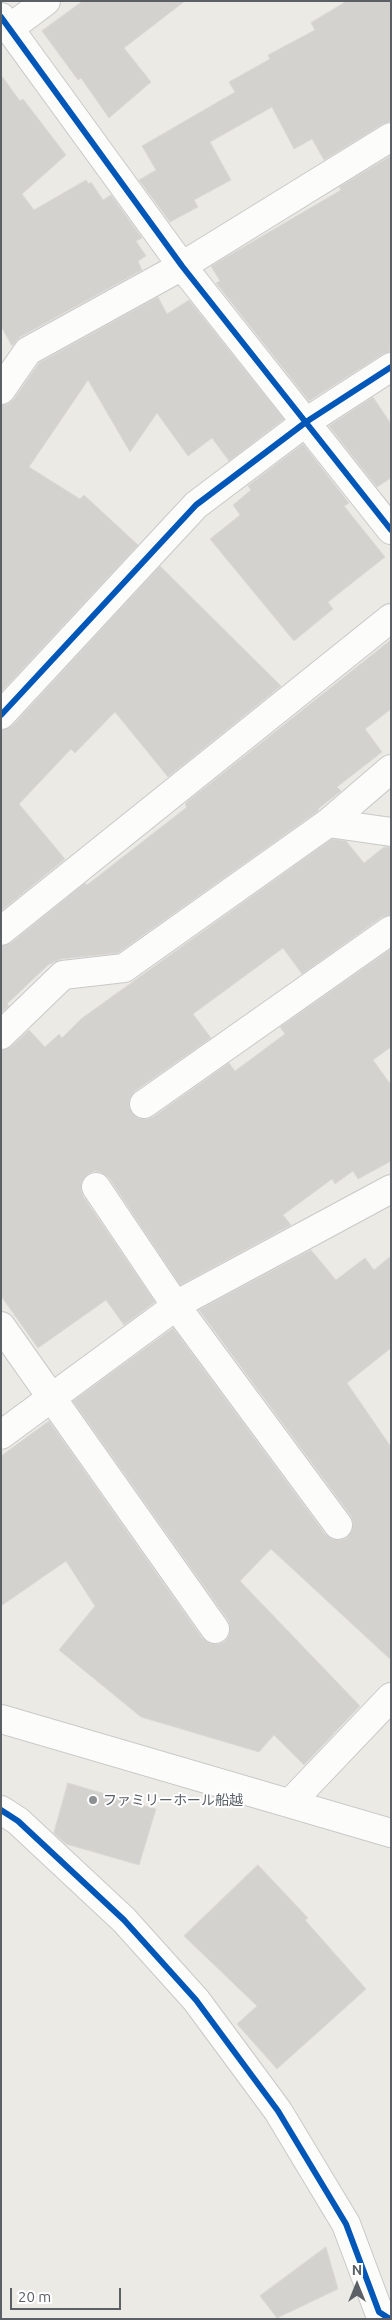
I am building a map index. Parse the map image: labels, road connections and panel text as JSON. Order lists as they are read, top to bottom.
{
  "places": ["ファミリーホール船越"],
  "scale_bar": "20 m",
  "north": "top"
}
